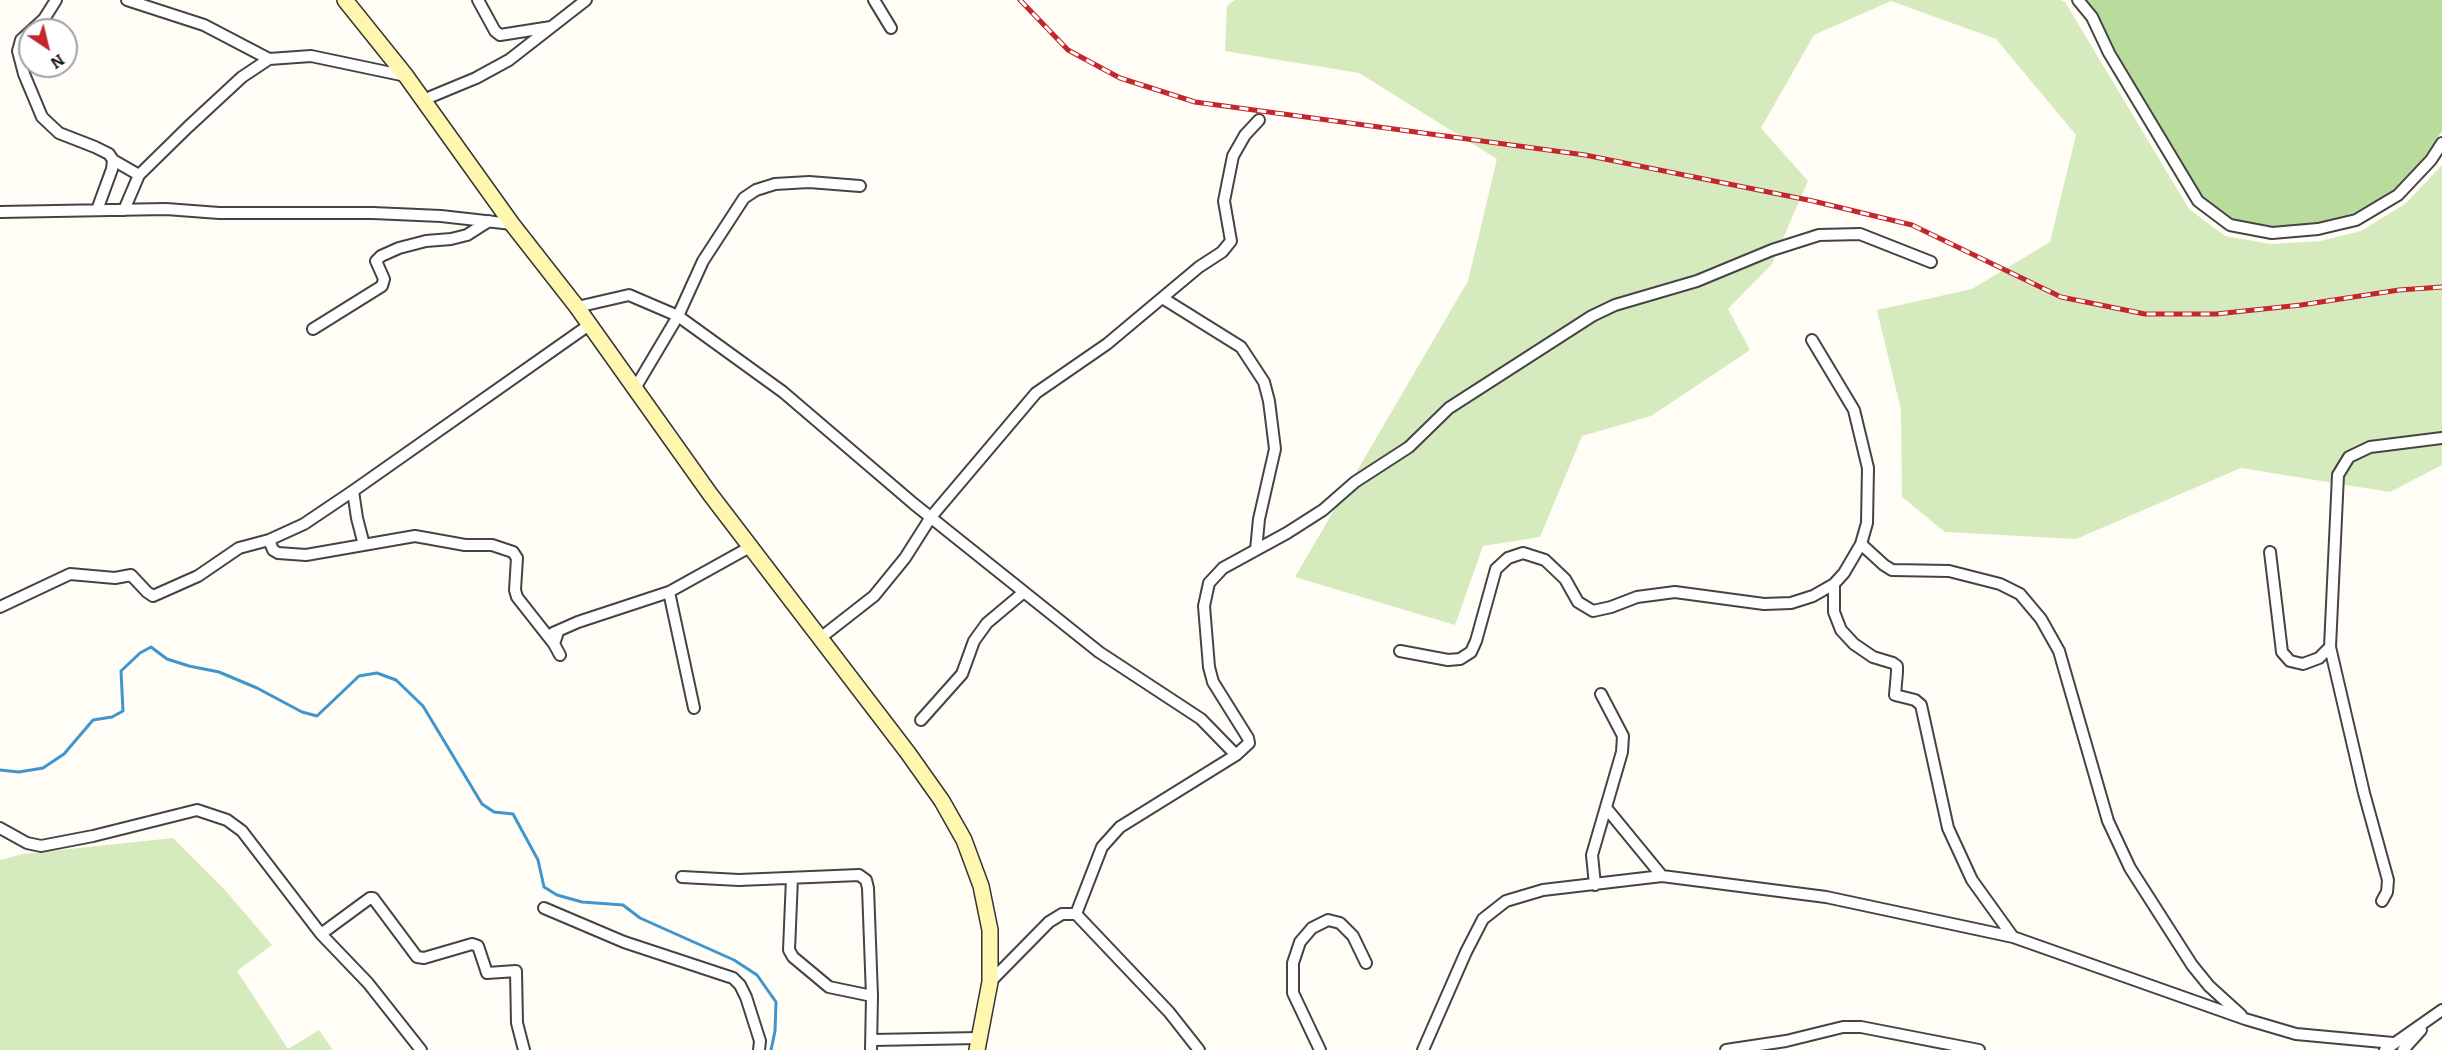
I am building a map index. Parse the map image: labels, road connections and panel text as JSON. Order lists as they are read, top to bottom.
{
  "north": "bottom right"
}
